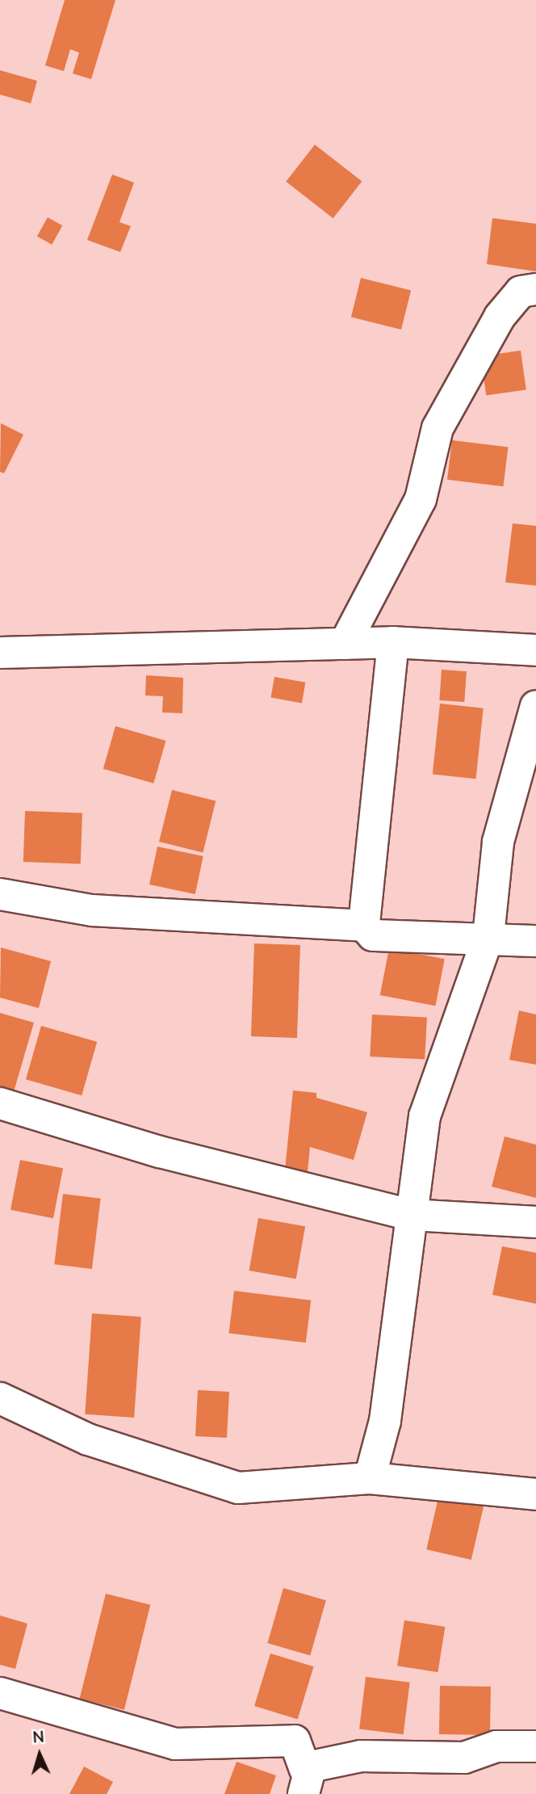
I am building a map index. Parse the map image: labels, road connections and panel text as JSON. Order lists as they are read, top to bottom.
{
  "north": "top"
}
